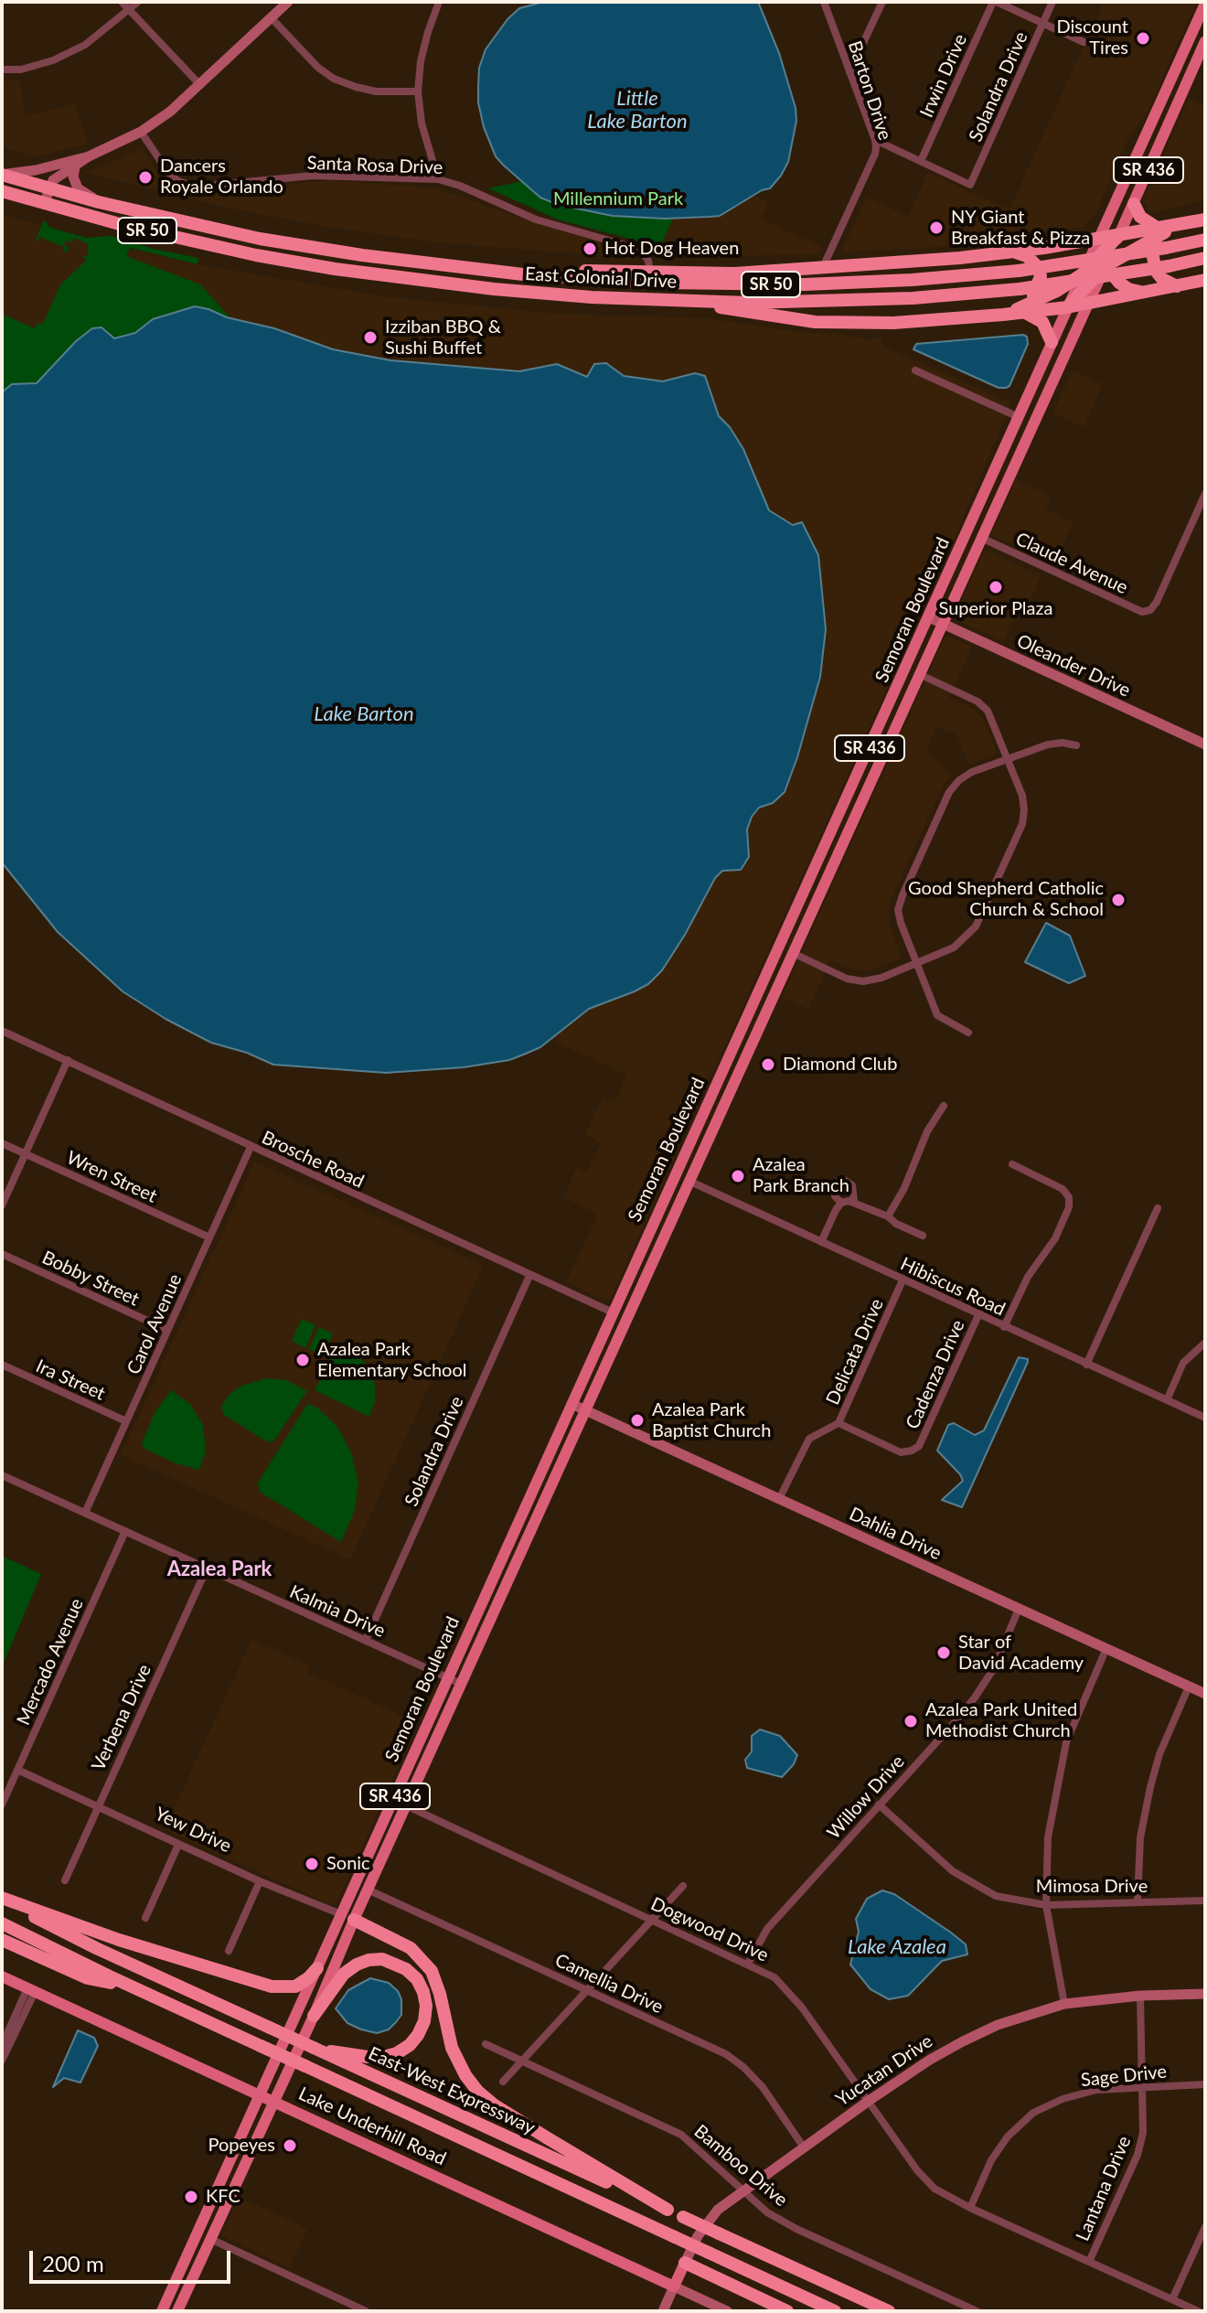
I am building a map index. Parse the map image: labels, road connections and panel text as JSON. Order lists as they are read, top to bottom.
{
  "streets": {
    "highway": ["SR 50", "East Colonial Drive", "East-West Expressway"],
    "main road": [
      "SR 436",
      "Semoran Boulevard",
      "Yucatan Drive",
      "Lake Underhill Road"
    ],
    "street": [
      "Irwin Drive",
      "Solandra Drive",
      "Barton Drive",
      "Santa Rosa Drive",
      "Claude Avenue",
      "Oleander Drive",
      "Brosche Road",
      "Wren Street",
      "Bobby Street",
      "Hibiscus Road",
      "Carol Avenue",
      "Delicata Drive",
      "Cadenza Drive",
      "Ira Street",
      "Dahlia Drive",
      "Kalmia Drive",
      "Mercado Avenue",
      "Verbena Drive",
      "Willow Drive",
      "Yew Drive",
      "Mimosa Drive",
      "Dogwood Drive",
      "Camellia Drive",
      "Sage Drive",
      "Bamboo Drive",
      "Lantana Drive"
    ]
  },
  "crossings": [
    ["Irwin Drive", "Solandra Drive"],
    ["Solandra Drive", "Brosche Road"],
    ["Solandra Drive", "Kalmia Drive"],
    ["Claude Avenue", "Semoran Boulevard"],
    ["Semoran Boulevard", "Oleander Drive"],
    ["Semoran Boulevard", "Brosche Road"],
    ["Semoran Boulevard", "Hibiscus Road"],
    ["Semoran Boulevard", "Dahlia Drive"],
    ["Semoran Boulevard", "Kalmia Drive"],
    ["Semoran Boulevard", "Yew Drive"],
    ["Semoran Boulevard", "Dogwood Drive"],
    ["Semoran Boulevard", "Camellia Drive"],
    ["Semoran Boulevard", "Lake Underhill Road"],
    ["Brosche Road", "Carol Avenue"],
    ["Wren Street", "Carol Avenue"],
    ["Bobby Street", "Carol Avenue"],
    ["Hibiscus Road", "Delicata Drive"],
    ["Hibiscus Road", "Cadenza Drive"],
    ["Carol Avenue", "Ira Street"],
    ["Carol Avenue", "Kalmia Drive"],
    ["Delicata Drive", "Cadenza Drive"],
    ["Delicata Drive", "Dahlia Drive"],
    ["Dahlia Drive", "Willow Drive"],
    ["Kalmia Drive", "Mercado Avenue"],
    ["Kalmia Drive", "Verbena Drive"],
    ["Mercado Avenue", "Yew Drive"],
    ["Verbena Drive", "Yew Drive"],
    ["Willow Drive", "Mimosa Drive"],
    ["Willow Drive", "Dogwood Drive"],
    ["Dogwood Drive", "Yucatan Drive"],
    ["Dogwood Drive", "Sage Drive"],
    ["Dogwood Drive", "Lantana Drive"],
    ["Camellia Drive", "Yucatan Drive"],
    ["Yucatan Drive", "Lake Underhill Road"],
    ["Yucatan Drive", "Bamboo Drive"],
    ["Yucatan Drive", "Lantana Drive"],
    ["Sage Drive", "Lantana Drive"]
  ],
  "districts": ["Azalea Park"],
  "water": ["Little Lake Barton", "Lake Barton", "Lake Azalea"],
  "parks": ["Millennium Park"],
  "places": [
    "Discount Tires",
    "Dancers Royale Orlando",
    "NY Giant Breakfast & Pizza",
    "Hot Dog Heaven",
    "Izziban BBQ & Sushi Buffet",
    "Superior Plaza",
    "Good Shepherd Catholic Church & School",
    "Diamond Club",
    "Azalea Park Branch",
    "Azalea Park Elementary School",
    "Azalea Park Baptist Church",
    "Star of David Academy",
    "Azalea Park United Methodist Church",
    "Sonic",
    "Popeyes",
    "KFC"
  ],
  "scale_bar": "200 m"
}
